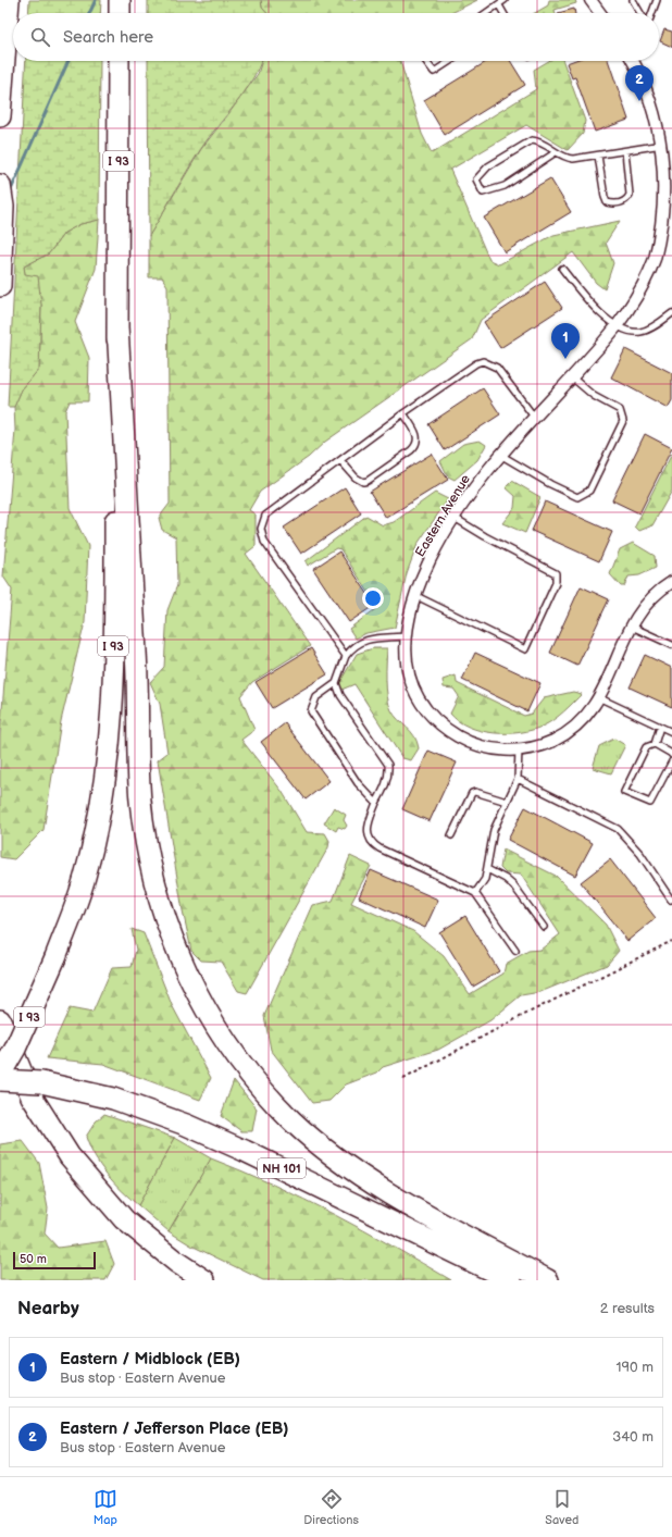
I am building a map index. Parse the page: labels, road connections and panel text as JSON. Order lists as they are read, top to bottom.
{
  "streets": {
    "highway": ["I 93", "NH 101"],
    "street": ["Eastern Avenue"]
  },
  "scale_bar": "50 m",
  "page": {
    "search": "Search here",
    "pins": ["2", "1"],
    "scale": "50 m",
    "heading": ["Nearby", "2 results"],
    "list": [
      {
        "mark": "1",
        "name": "Eastern / Midblock (EB)",
        "note": "Bus stop · Eastern Avenue",
        "value": "190 m"
      },
      {
        "mark": "2",
        "name": "Eastern / Jefferson Place (EB)",
        "note": "Bus stop · Eastern Avenue",
        "value": "340 m"
      }
    ],
    "nav": ["Map", "Directions", "Saved"]
  }
}
